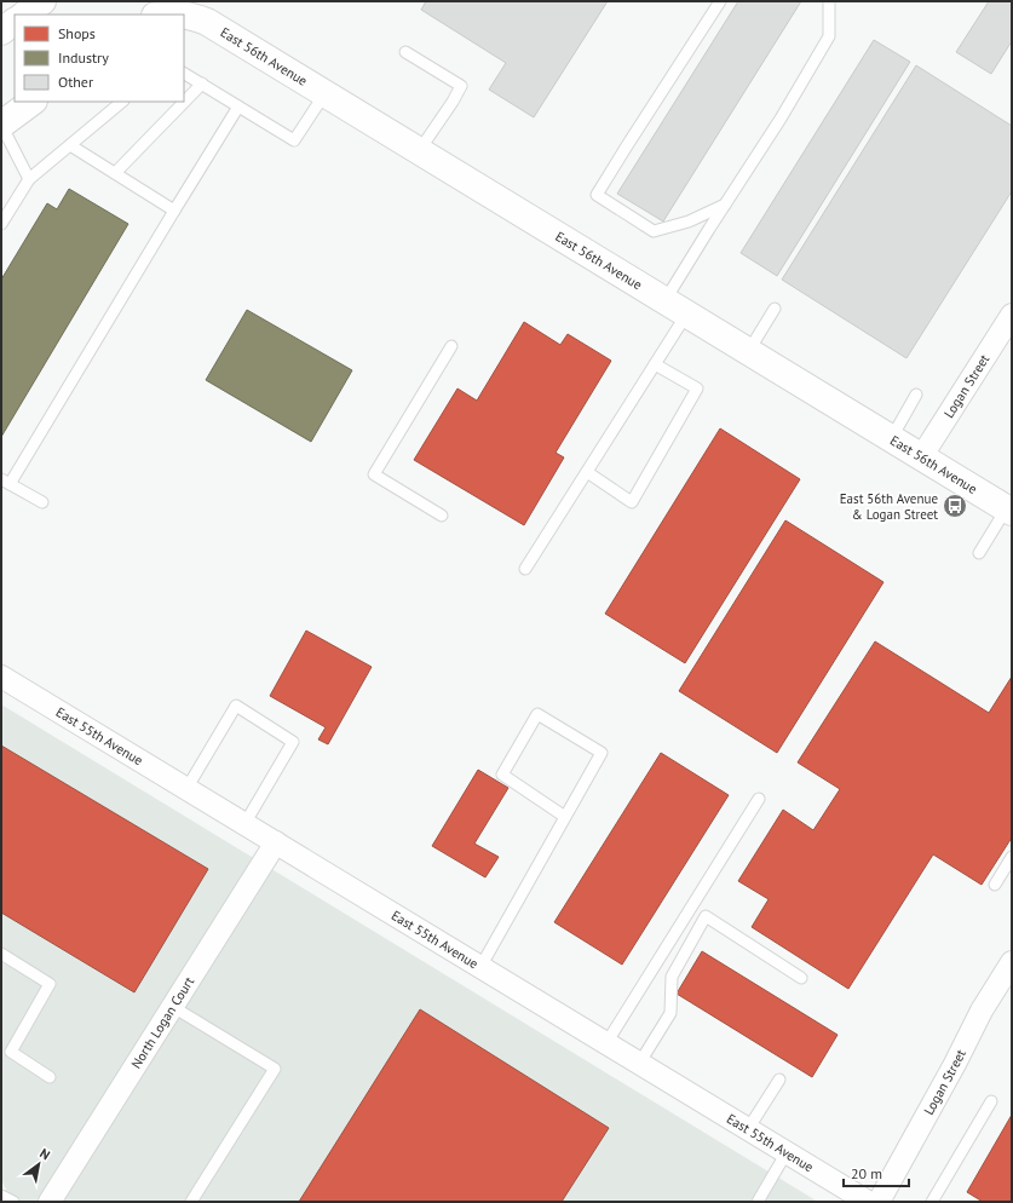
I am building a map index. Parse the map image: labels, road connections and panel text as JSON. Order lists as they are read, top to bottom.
{
  "streets": {
    "main road": ["East 56th Avenue"],
    "street": ["Logan Street", "East 55th Avenue", "North Logan Court"]
  },
  "crossings": [
    ["East 56th Avenue", "Logan Street"],
    ["East 55th Avenue", "North Logan Court"]
  ],
  "places": {
    "bus stop": ["East 56th Avenue & Logan Street"]
  },
  "legend": ["Shops", "Industry", "Other"],
  "scale_bar": "20 m",
  "north": "top right"
}
